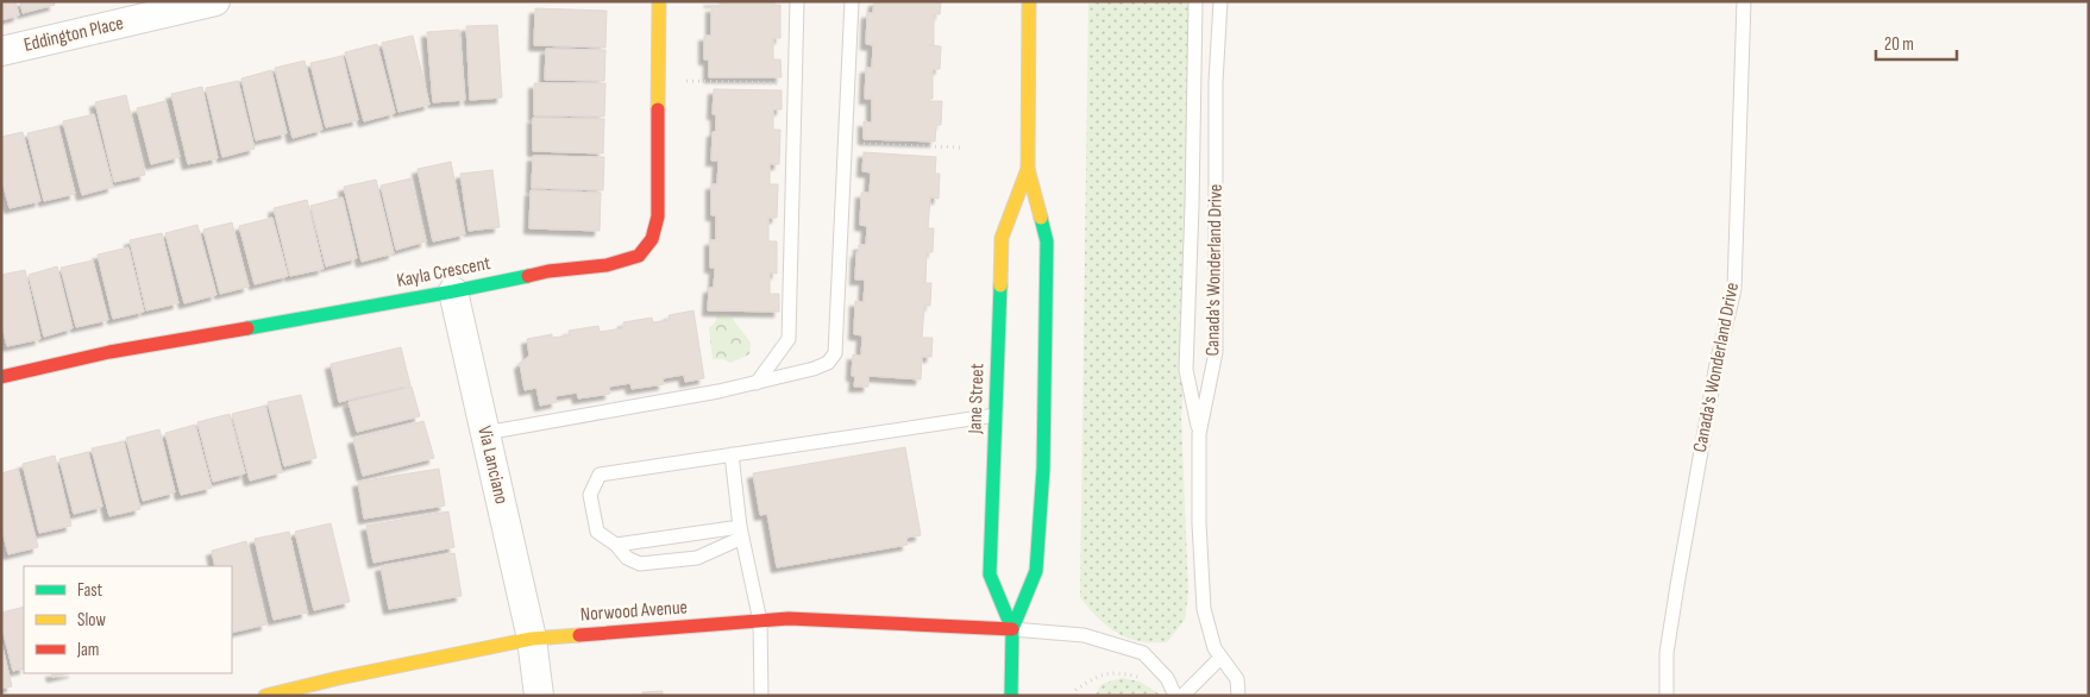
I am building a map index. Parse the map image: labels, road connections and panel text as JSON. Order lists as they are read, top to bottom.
{
  "streets": {
    "street": [
      "Eddington Place",
      "Kayla Crescent",
      "Jane Street",
      "Via Lanciano",
      "Norwood Avenue"
    ],
    "lane": ["Canada's Wonderland Drive"]
  },
  "crossings": [
    ["Kayla Crescent", "Via Lanciano"],
    ["Jane Street", "Norwood Avenue"],
    ["Via Lanciano", "Norwood Avenue"]
  ],
  "legend": ["Fast", "Slow", "Jam"],
  "scale_bar": "20 m"
}
